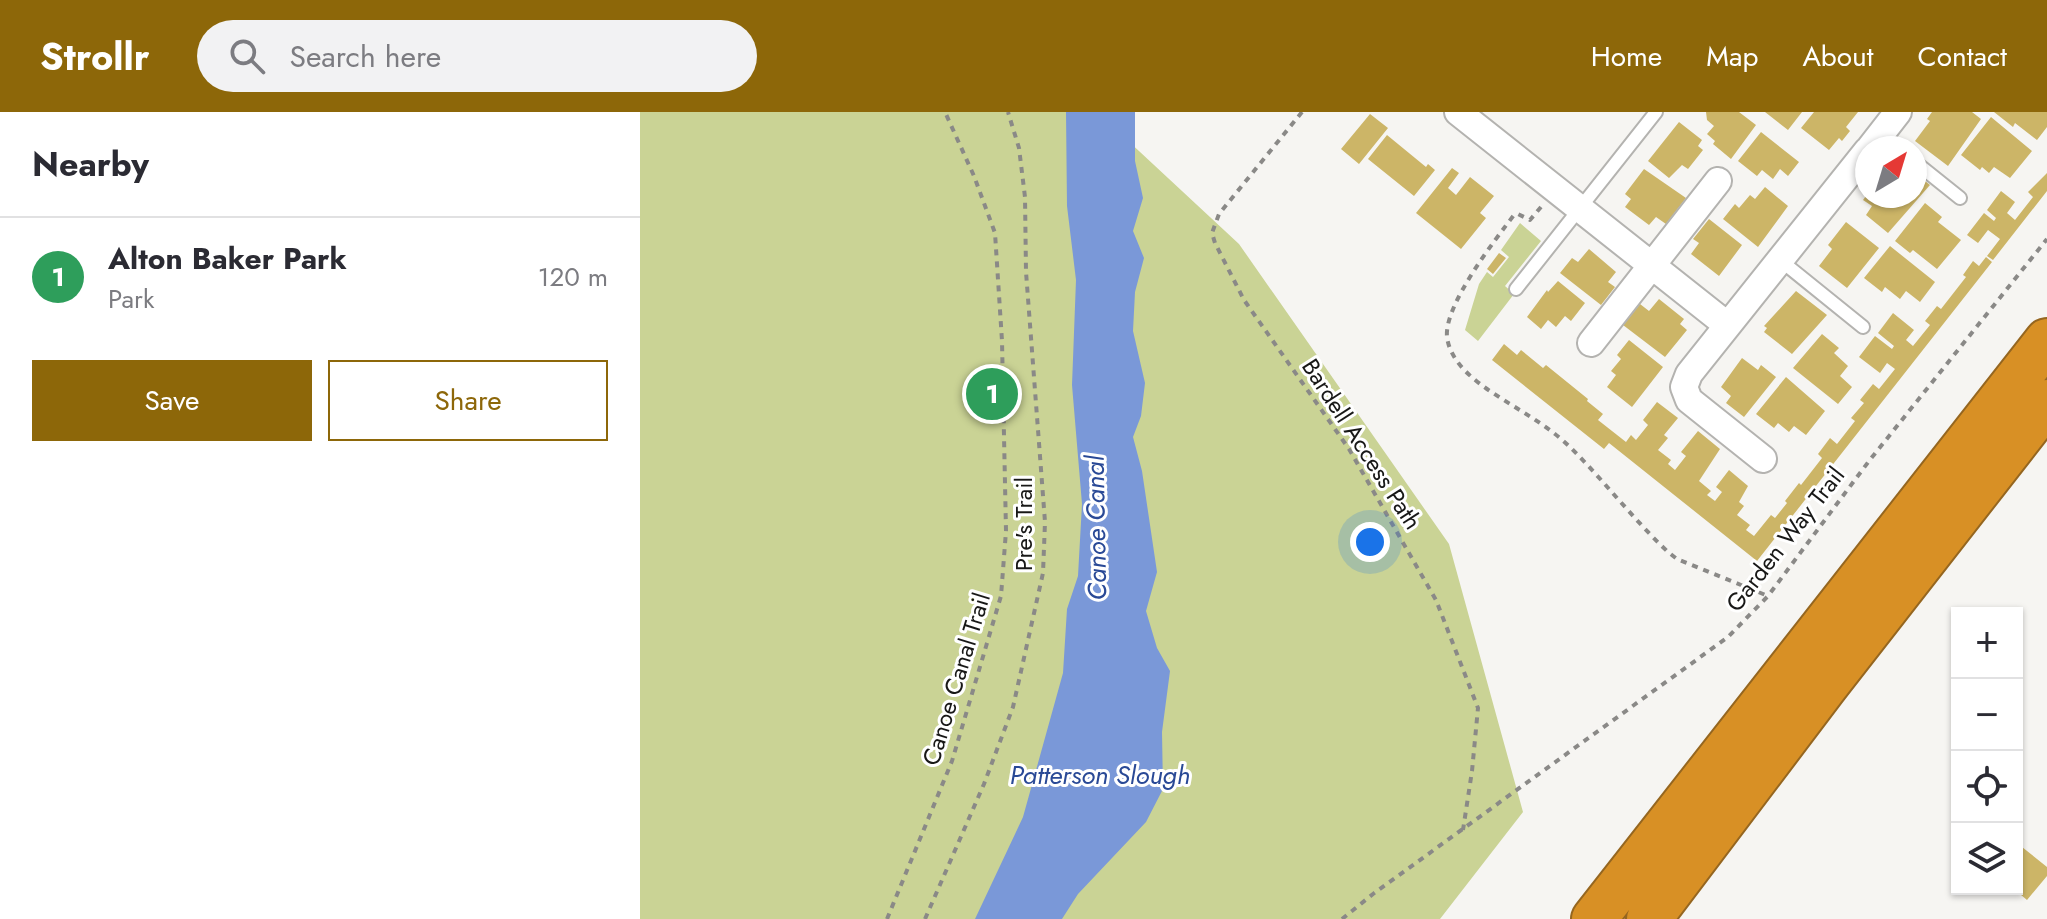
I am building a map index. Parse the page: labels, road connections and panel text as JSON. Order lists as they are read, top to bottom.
{
  "streets": {
    "path": [
      "Bardell Access Path",
      "Pre's Trail",
      "Garden Way Trail",
      "Canoe Canal Trail"
    ]
  },
  "crossings": [
    ["Bardell Access Path", "Garden Way Trail"]
  ],
  "water": ["Canoe Canal", "Patterson Slough"],
  "north": "top right",
  "page": {
    "header": "Strollr",
    "search": "Search here",
    "nav": [
      "Home",
      "Map",
      "About",
      "Contact"
    ],
    "heading": "Nearby",
    "list": [
      {
        "mark": "1",
        "name": "Alton Baker Park",
        "note": "Park",
        "value": "120 m"
      }
    ],
    "buttons": ["Save", "Share"],
    "pins": "1",
    "map_buttons": ["+", "−"]
  }
}
